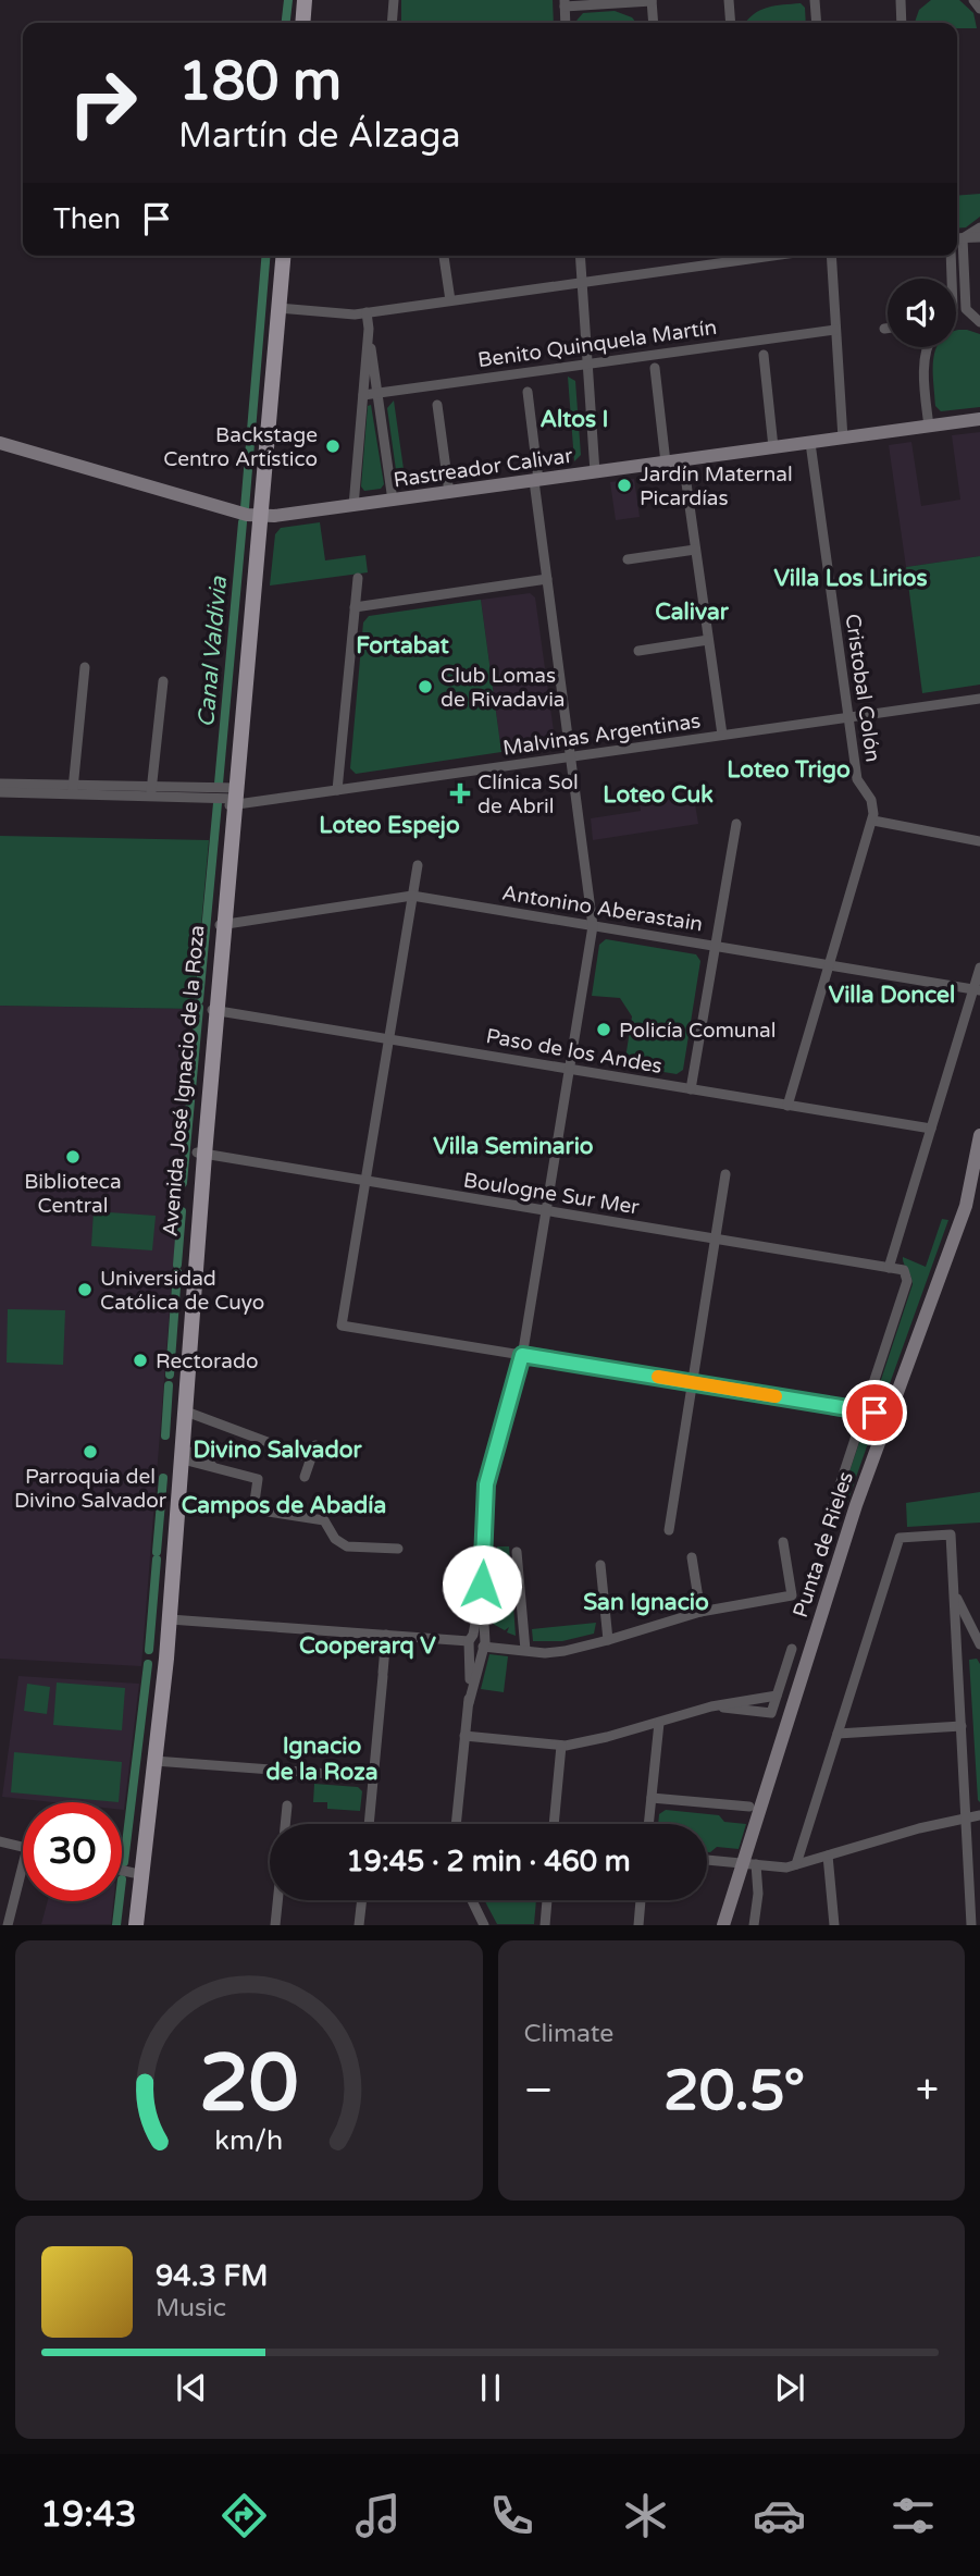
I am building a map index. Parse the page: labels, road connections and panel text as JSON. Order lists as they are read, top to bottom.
{
  "streets": {
    "main road": ["Rastreador Calivar", "Avenida José Ignacio de la Roza", "Punta de Rieles"],
    "street": [
      "Benito Quinquela Martín",
      "Cristobal Colón",
      "Malvinas Argentinas",
      "Antonino Aberastain",
      "Paso de los Andes",
      "Boulogne Sur Mer"
    ]
  },
  "crossings": [
    ["Rastreador Calivar", "Cristobal Colón"],
    ["Rastreador Calivar", "Avenida José Ignacio de la Roza"],
    ["Cristobal Colón", "Malvinas Argentinas"],
    ["Malvinas Argentinas", "Avenida José Ignacio de la Roza"],
    ["Antonino Aberastain", "Avenida José Ignacio de la Roza"],
    ["Paso de los Andes", "Avenida José Ignacio de la Roza"],
    ["Avenida José Ignacio de la Roza", "Boulogne Sur Mer"]
  ],
  "districts": [
    "Altos I",
    "Villa Los Lirios",
    "Calivar",
    "Fortabat",
    "Loteo Trigo",
    "Loteo Cuk",
    "Loteo Espejo",
    "Villa Doncel",
    "Villa Seminario",
    "Divino Salvador",
    "Campos de Abadía",
    "San Ignacio",
    "Cooperarq V",
    "Ignacio de la Roza"
  ],
  "water": ["Canal Valdivia"],
  "places": {
    "other": [
      "Backstage Centro Artístico",
      "Jardín Maternal Picardías",
      "Club Lomas de Rivadavia",
      "Policía Comunal",
      "Biblioteca Central",
      "Universidad Católica de Cuyo",
      "Rectorado",
      "Parroquia del Divino Salvador"
    ],
    "health": ["Clínica Sol de Abril"]
  },
  "page": {
    "turn": ["180 m", "Martín de Álzaga"],
    "then": "Then",
    "limit": "30",
    "trip": "19:45 · 2 min · 460 m",
    "tile": "Climate",
    "heat": ["−", "20.5°", "+"],
    "song": ["94.3 FM", "Music"],
    "tabs": "19:43",
    "gauge": ["20", "km/h"]
  }
}
